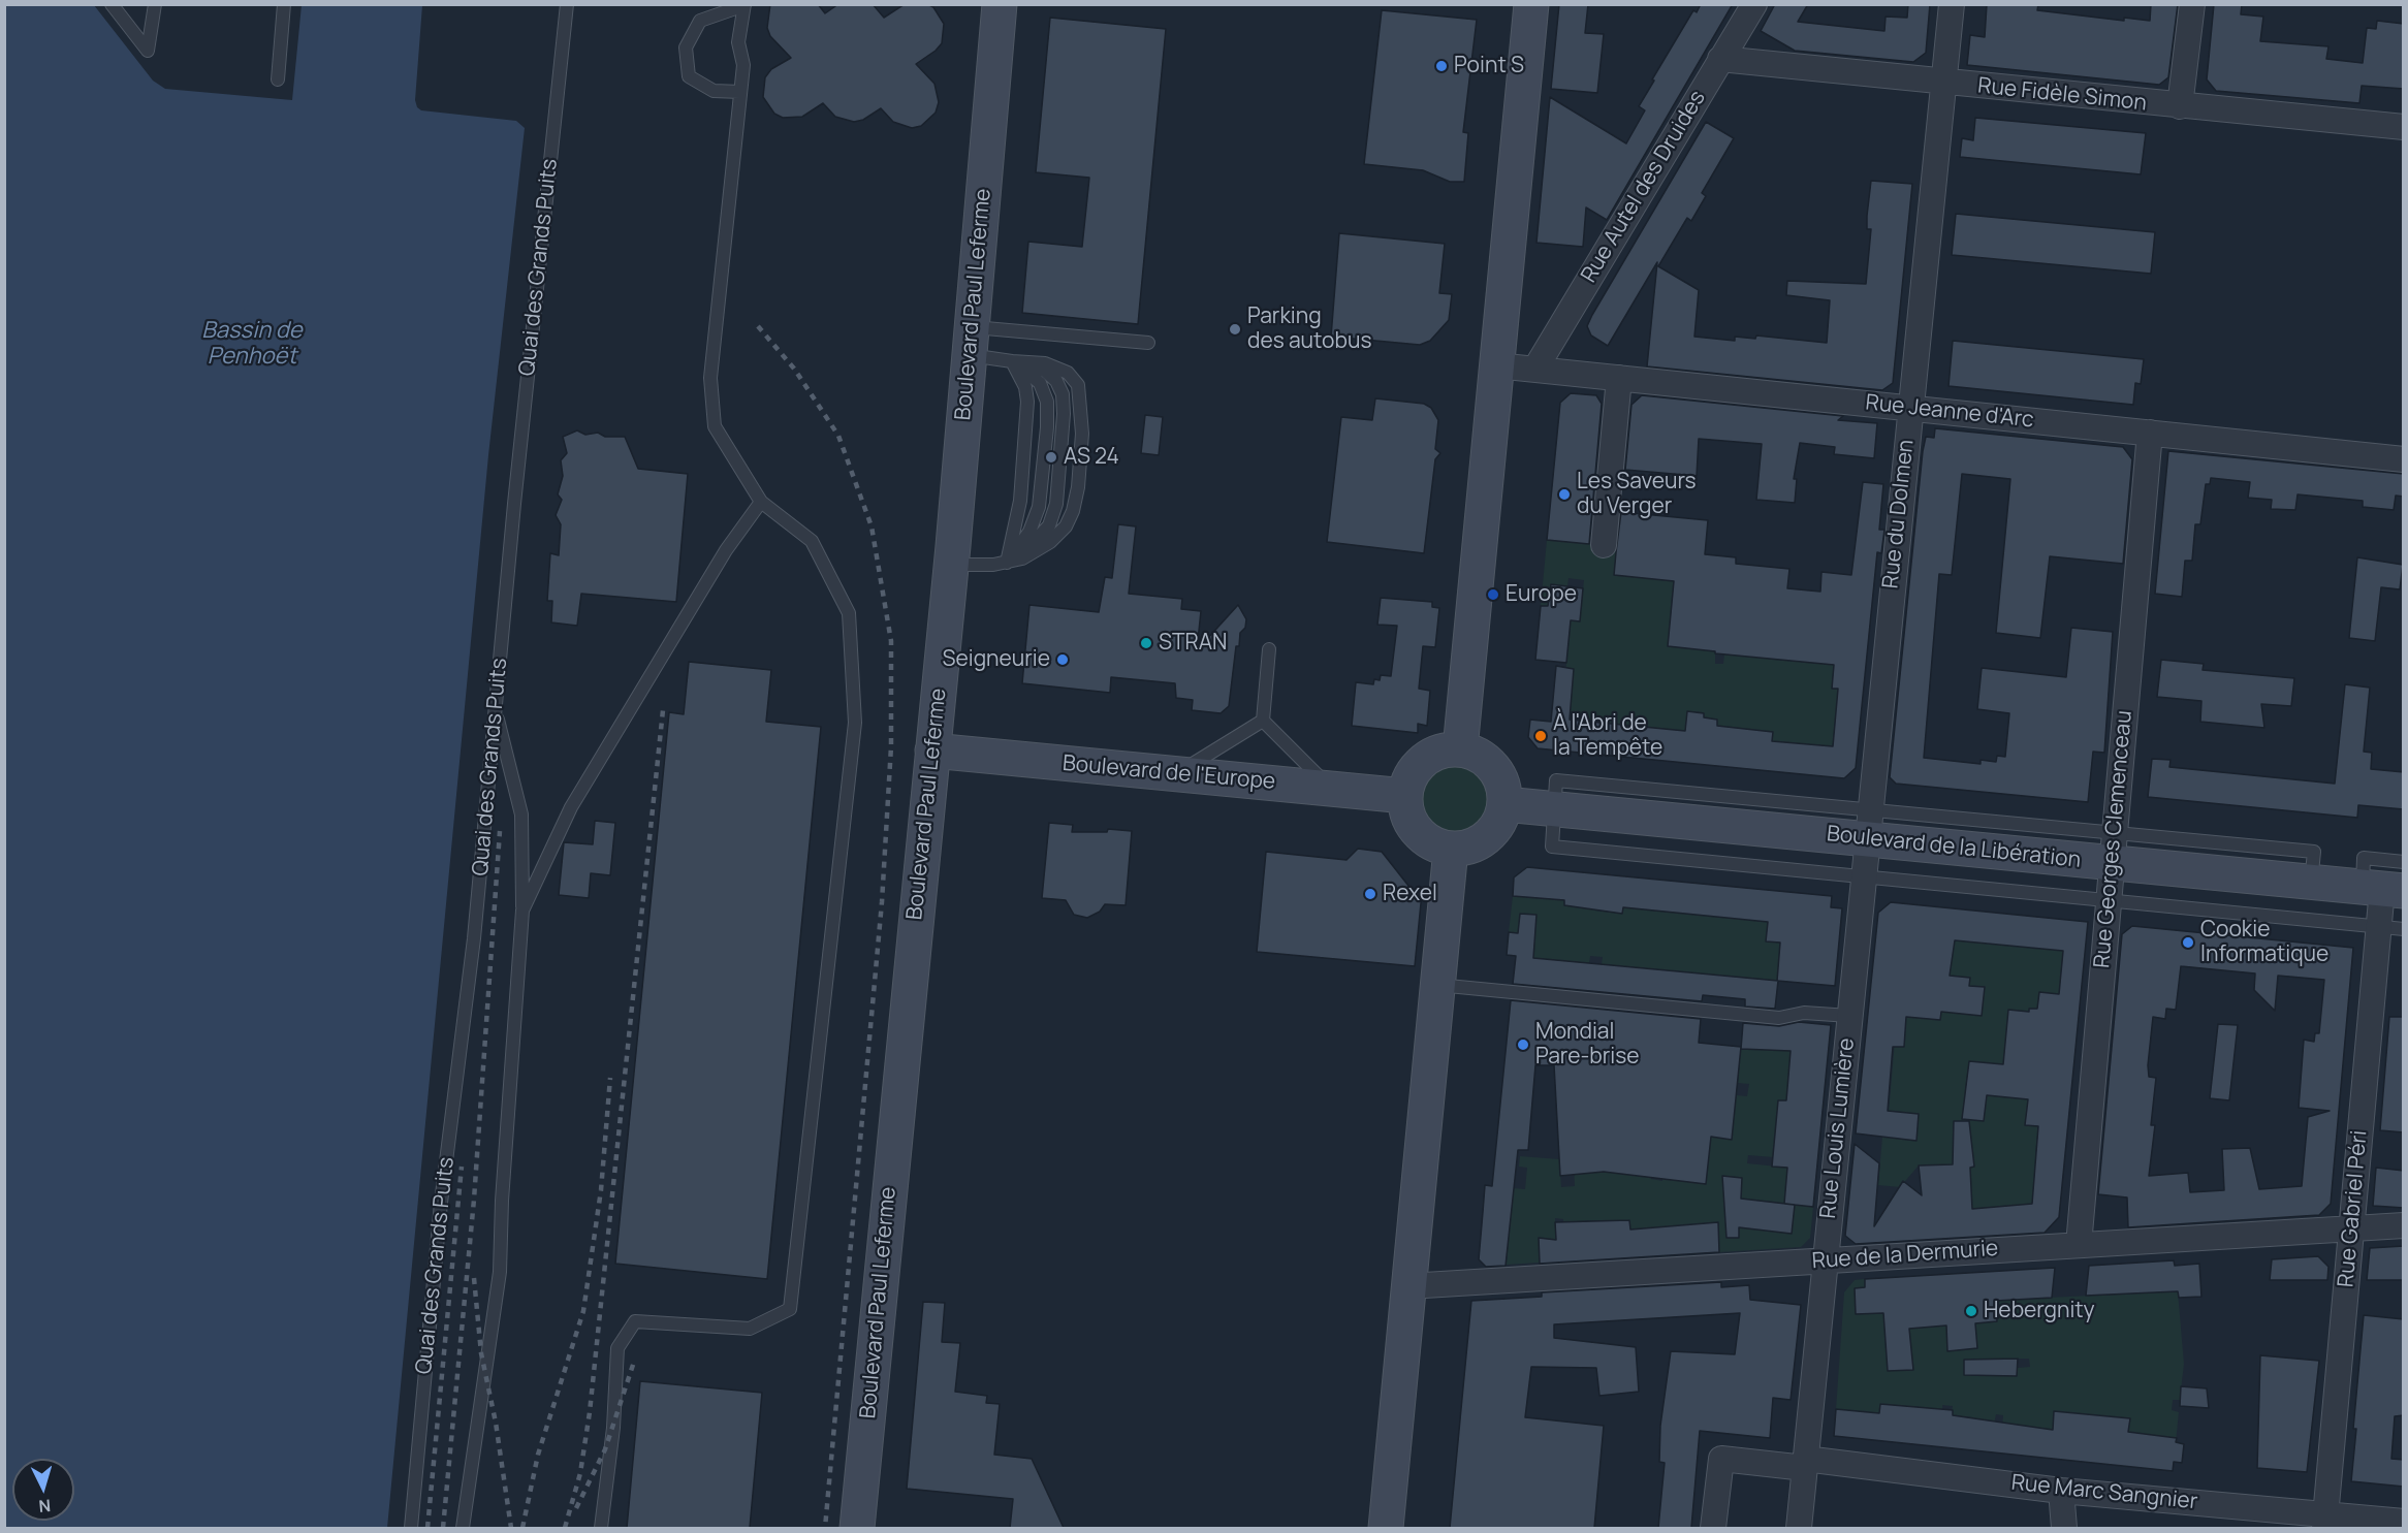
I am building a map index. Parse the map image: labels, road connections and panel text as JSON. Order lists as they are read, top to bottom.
{
  "streets": {
    "main road": ["Boulevard Paul Leferme", "Boulevard de l'Europe", "Boulevard de la Libération"],
    "street": [
      "Rue Fidèle Simon",
      "Rue Autel des Druides",
      "Rue Jeanne d'Arc",
      "Rue du Dolmen",
      "Rue Georges Clemenceau",
      "Rue Louis Lumière",
      "Rue Gabriel Péri",
      "Rue de la Dermurie",
      "Rue Marc Sangnier"
    ],
    "lane": ["Quai des Grands Puits"]
  },
  "crossings": [
    ["Rue Fidèle Simon", "Rue Autel des Druides"],
    ["Rue Fidèle Simon", "Rue du Dolmen"],
    ["Rue Autel des Druides", "Rue Jeanne d'Arc"],
    ["Boulevard Paul Leferme", "Boulevard de l'Europe"],
    ["Rue Jeanne d'Arc", "Rue du Dolmen"],
    ["Rue Jeanne d'Arc", "Rue Georges Clemenceau"],
    ["Rue du Dolmen", "Boulevard de la Libération"],
    ["Rue du Dolmen", "Rue Louis Lumière"],
    ["Boulevard de l'Europe", "Boulevard de la Libération"],
    ["Rue Georges Clemenceau", "Boulevard de la Libération"],
    ["Rue Georges Clemenceau", "Rue de la Dermurie"],
    ["Boulevard de la Libération", "Rue Louis Lumière"],
    ["Boulevard de la Libération", "Rue Gabriel Péri"],
    ["Rue Louis Lumière", "Rue de la Dermurie"],
    ["Rue Louis Lumière", "Rue Marc Sangnier"],
    ["Rue Gabriel Péri", "Rue de la Dermurie"],
    ["Rue Gabriel Péri", "Rue Marc Sangnier"]
  ],
  "water": ["Bassin de Penhoët"],
  "places": [
    "Point S",
    "Parking des autobus",
    "AS 24",
    "Les Saveurs du Verger",
    "Europe",
    "STRAN",
    "Seigneurie",
    "À l'Abri de la Tempête",
    "Rexel",
    "Cookie Informatique",
    "Mondial Pare-brise",
    "Hebergnity"
  ],
  "north": "bottom"
}
